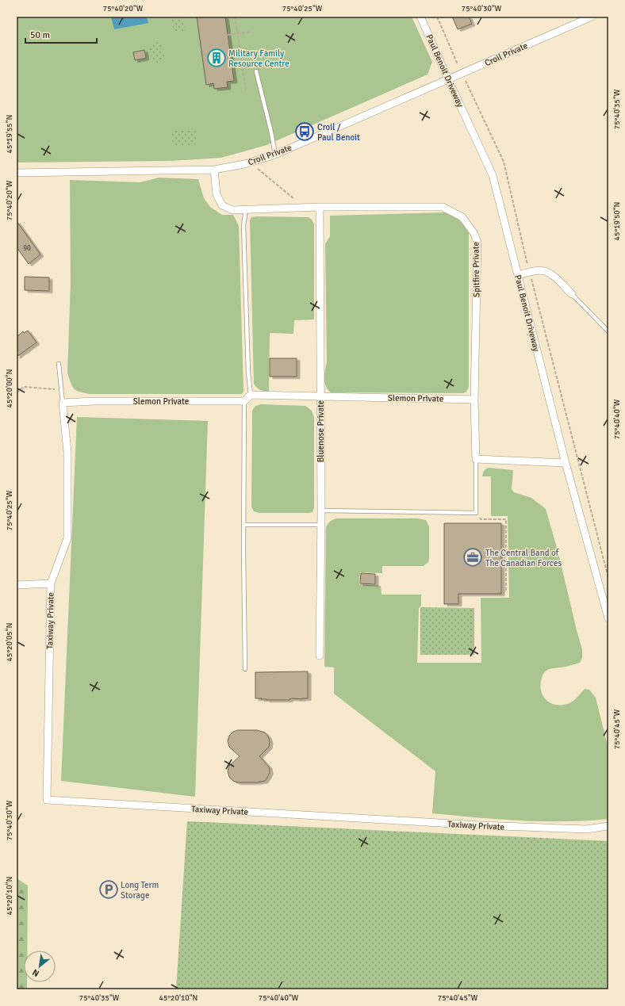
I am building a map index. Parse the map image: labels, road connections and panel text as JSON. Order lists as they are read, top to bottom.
{
  "streets": {
    "street": [
      "Croil Private",
      "Paul Benoit Driveway",
      "Spitfire Private",
      "Slemon Private",
      "Bluenose Private",
      "Taxiway Private"
    ]
  },
  "crossings": [
    ["Croil Private", "Paul Benoit Driveway"],
    ["Croil Private", "Spitfire Private"],
    ["Spitfire Private", "Slemon Private"],
    ["Spitfire Private", "Bluenose Private"],
    ["Slemon Private", "Bluenose Private"]
  ],
  "places": {
    "building": ["Military Family Resource Centre"],
    "bus stop": ["Croil / Paul Benoit"],
    "office": ["The Central Band of The Canadian Forces"],
    "parking": ["Long Term Storage"]
  },
  "house_numbers": ["90"],
  "scale_bar": "50 m",
  "north": "bottom left",
  "coordinates": [
    "75°40'20\"W",
    "75°40'25\"W",
    "75°40'30\"W",
    "75°40'35\"W",
    "45°19'55\"N",
    "45°19'50\"N",
    "45°20'00\"N",
    "75°40'40\"W",
    "45°20'05\"N",
    "75°40'45\"W",
    "45°20'10\"N"
  ]
}
